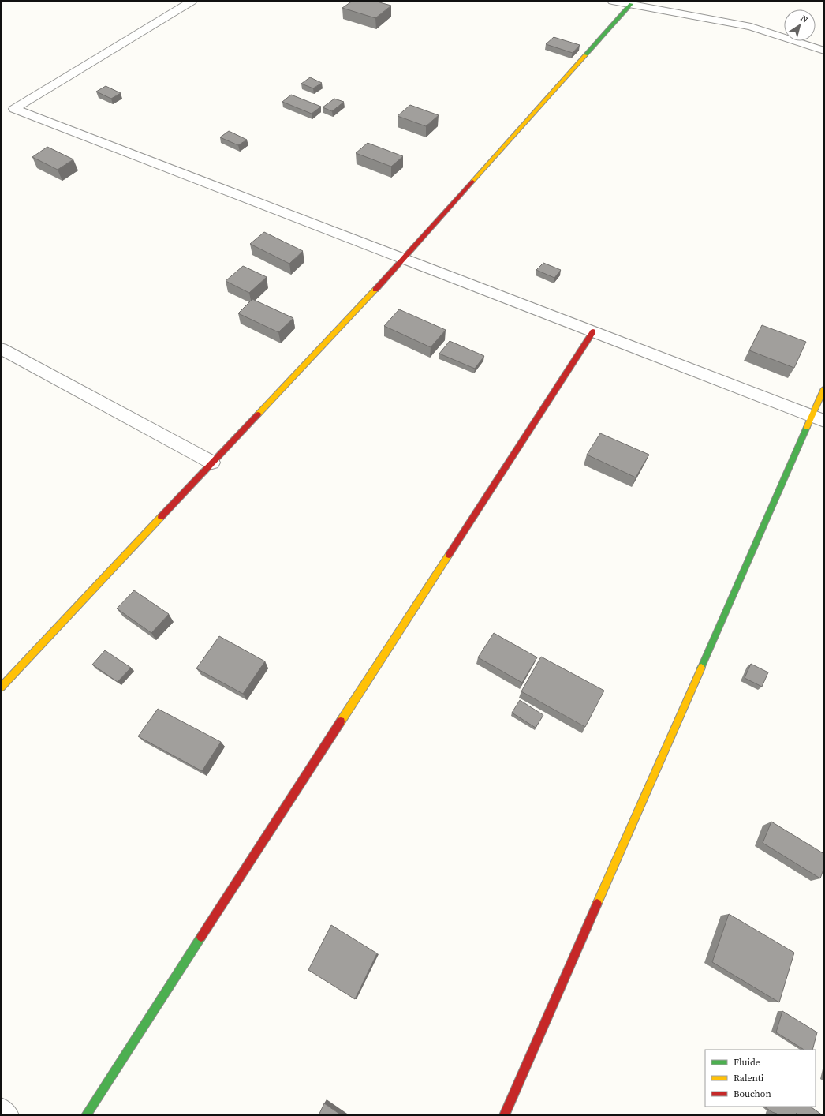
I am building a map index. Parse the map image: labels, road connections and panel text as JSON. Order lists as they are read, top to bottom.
{
  "legend": ["Fluide", "Ralenti", "Bouchon"],
  "north": "top right"
}
